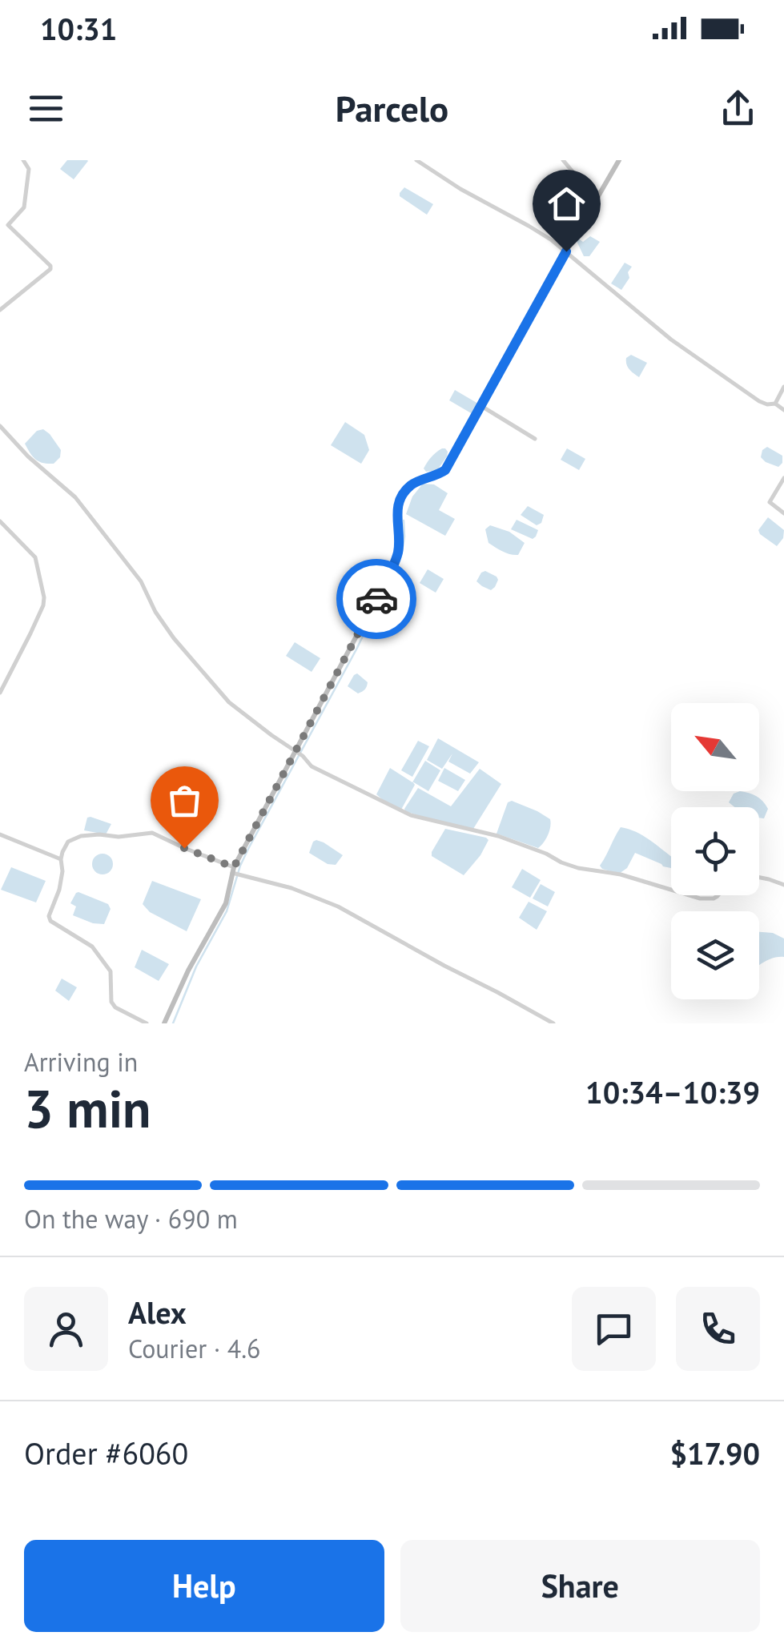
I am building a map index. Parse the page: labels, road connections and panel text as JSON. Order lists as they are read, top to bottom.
{
  "north": "top left",
  "page": {
    "status": "10:31",
    "header": "Parcelo",
    "heading": ["3 min", "Arriving in", "10:34–10:39"],
    "panel": [
      "Alex",
      "Courier · 4.6",
      "Order #6060",
      "$17.90"
    ],
    "bar": "On the way · 690 m",
    "buttons": ["Help", "Share"]
  }
}
